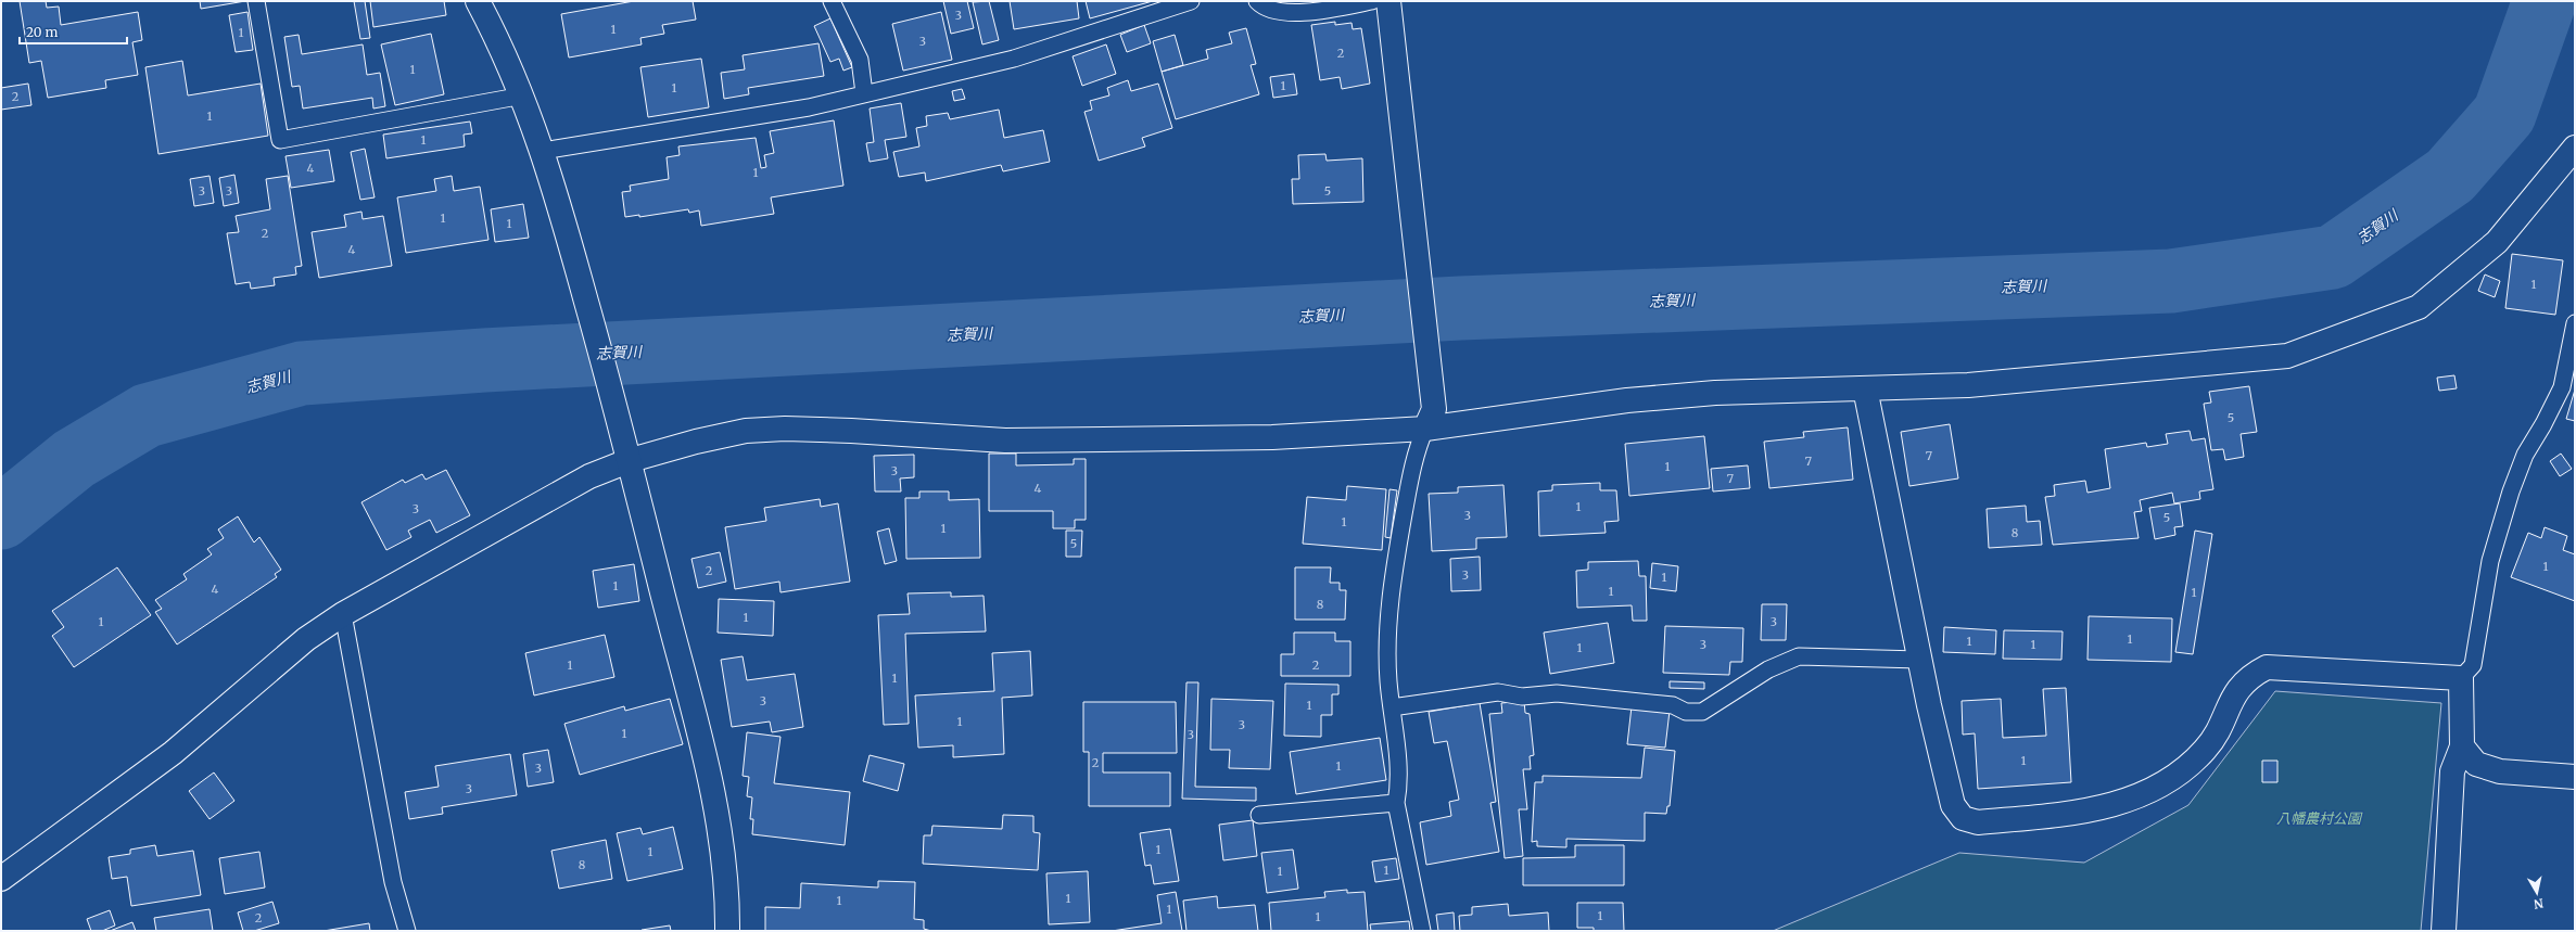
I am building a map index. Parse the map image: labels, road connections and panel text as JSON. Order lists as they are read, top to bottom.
{
  "water": ["志賀川"],
  "parks": ["八幡農村公園"],
  "house_numbers": [
    "3",
    "1",
    "1",
    "3",
    "2",
    "1",
    "1",
    "1",
    "2",
    "1",
    "1",
    "4",
    "1",
    "3",
    "3",
    "5",
    "1",
    "1",
    "2",
    "4",
    "1",
    "5",
    "7",
    "7",
    "1",
    "3",
    "7",
    "4",
    "1",
    "3",
    "3",
    "5",
    "1",
    "1",
    "8",
    "5",
    "1",
    "2",
    "3",
    "1",
    "1",
    "4",
    "1",
    "1",
    "8",
    "1",
    "1",
    "3",
    "1",
    "1",
    "3",
    "1",
    "1",
    "1",
    "2",
    "1",
    "3",
    "1",
    "1",
    "3",
    "1",
    "3",
    "1",
    "2",
    "1",
    "3",
    "3",
    "1",
    "1",
    "8",
    "1",
    "1",
    "1",
    "1",
    "1",
    "1",
    "1",
    "2"
  ],
  "scale_bar": "20 m",
  "north": "bottom"
}
